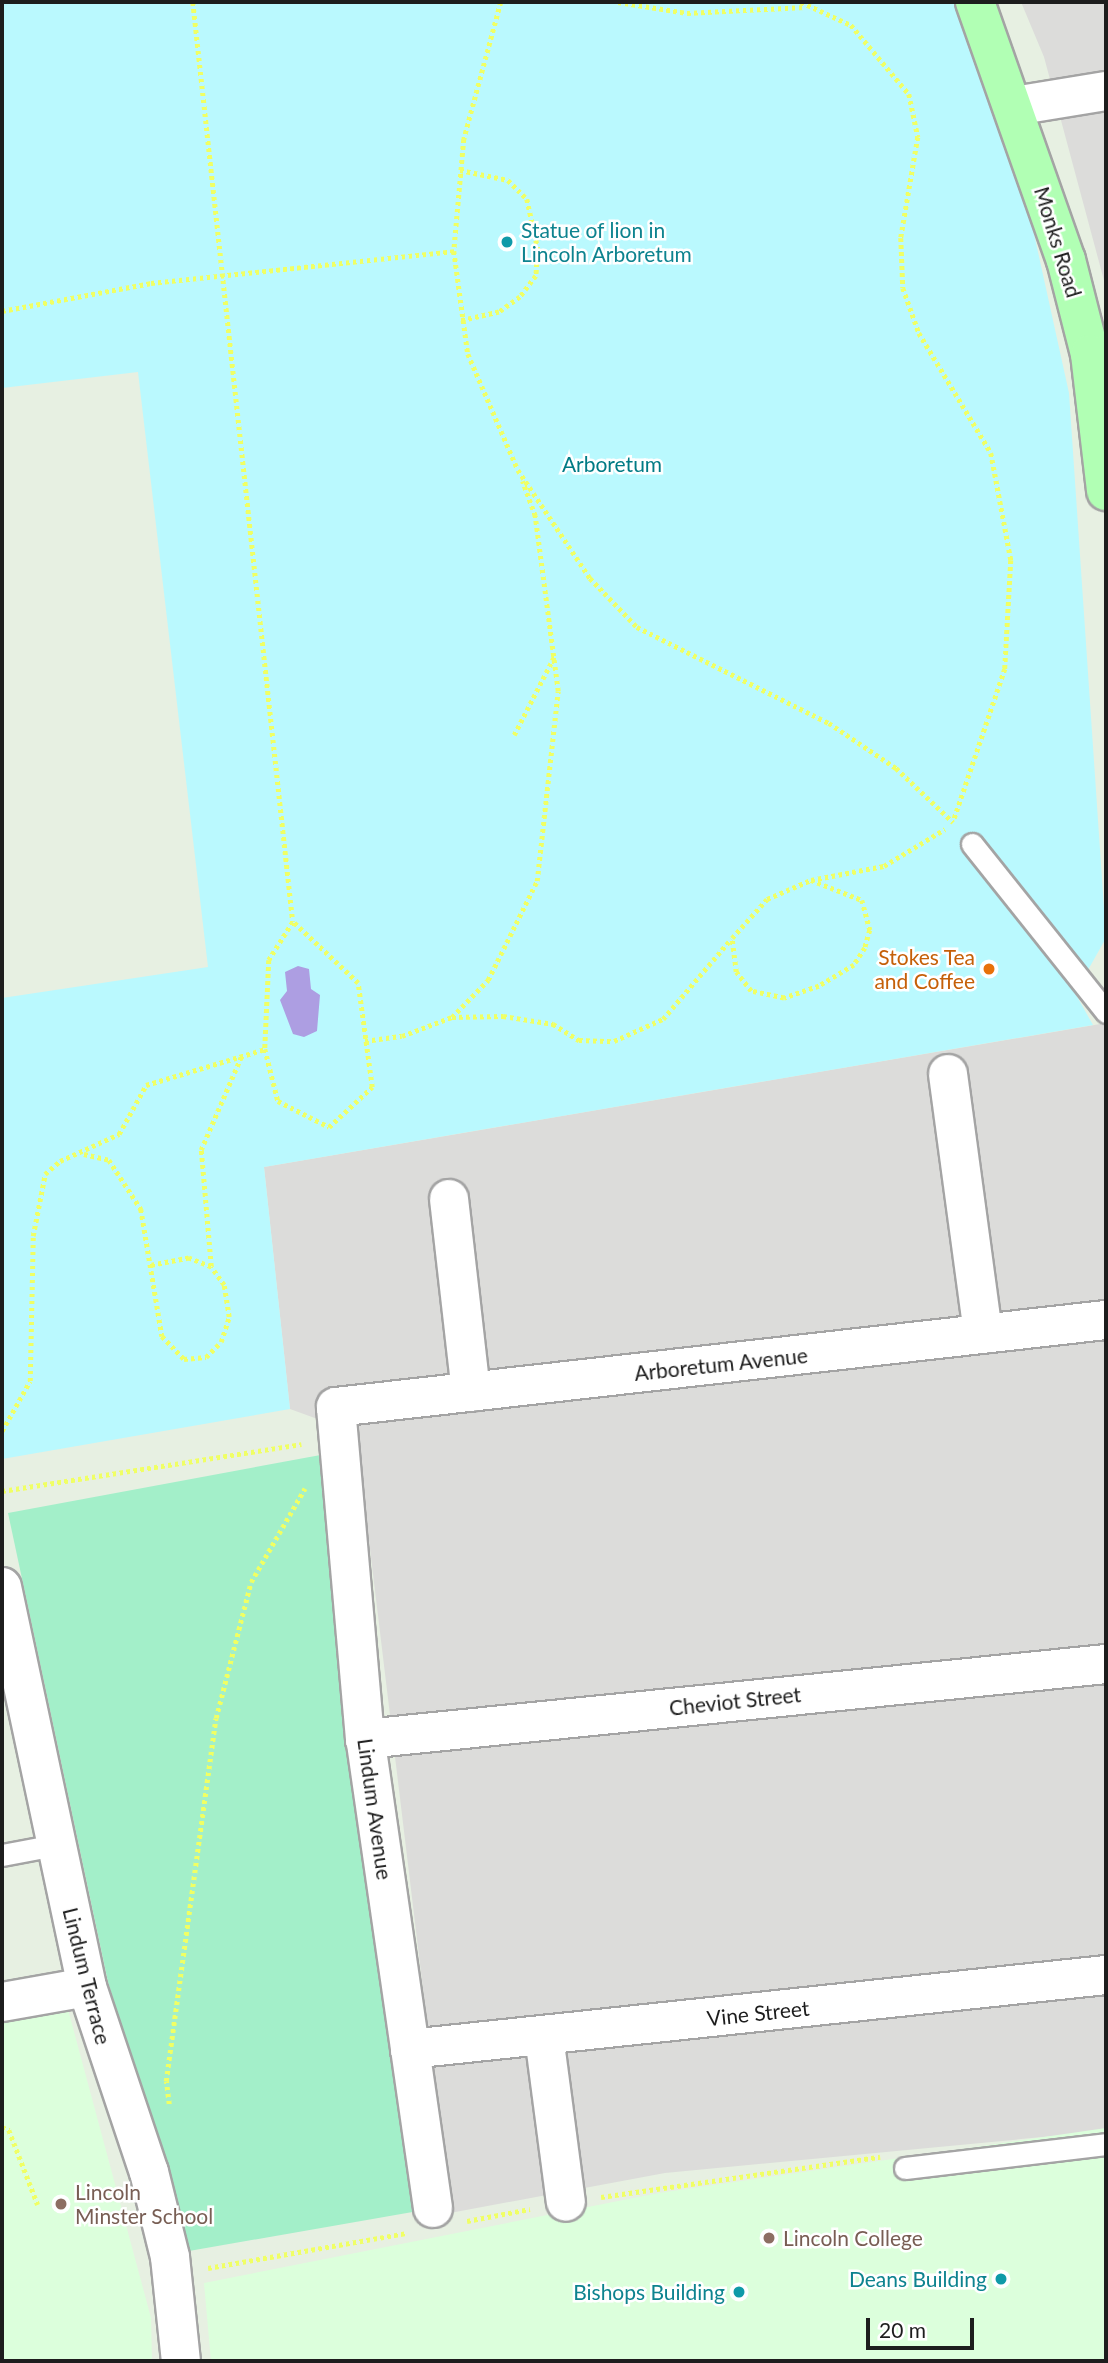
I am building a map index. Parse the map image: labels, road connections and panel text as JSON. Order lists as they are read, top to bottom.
{
  "streets": {
    "main road": ["Monks Road"],
    "street": [
      "Arboretum Avenue",
      "Cheviot Street",
      "Lindum Avenue",
      "Lindum Terrace",
      "Vine Street"
    ]
  },
  "crossings": [
    ["Arboretum Avenue", "Lindum Avenue"],
    ["Cheviot Street", "Lindum Avenue"],
    ["Lindum Avenue", "Vine Street"]
  ],
  "parks": ["Arboretum"],
  "places": [
    "Statue of lion in Lincoln Arboretum",
    "Stokes Tea and Coffee",
    "Lincoln Minster School",
    "Lincoln College",
    "Deans Building",
    "Bishops Building"
  ],
  "scale_bar": "20 m"
}
